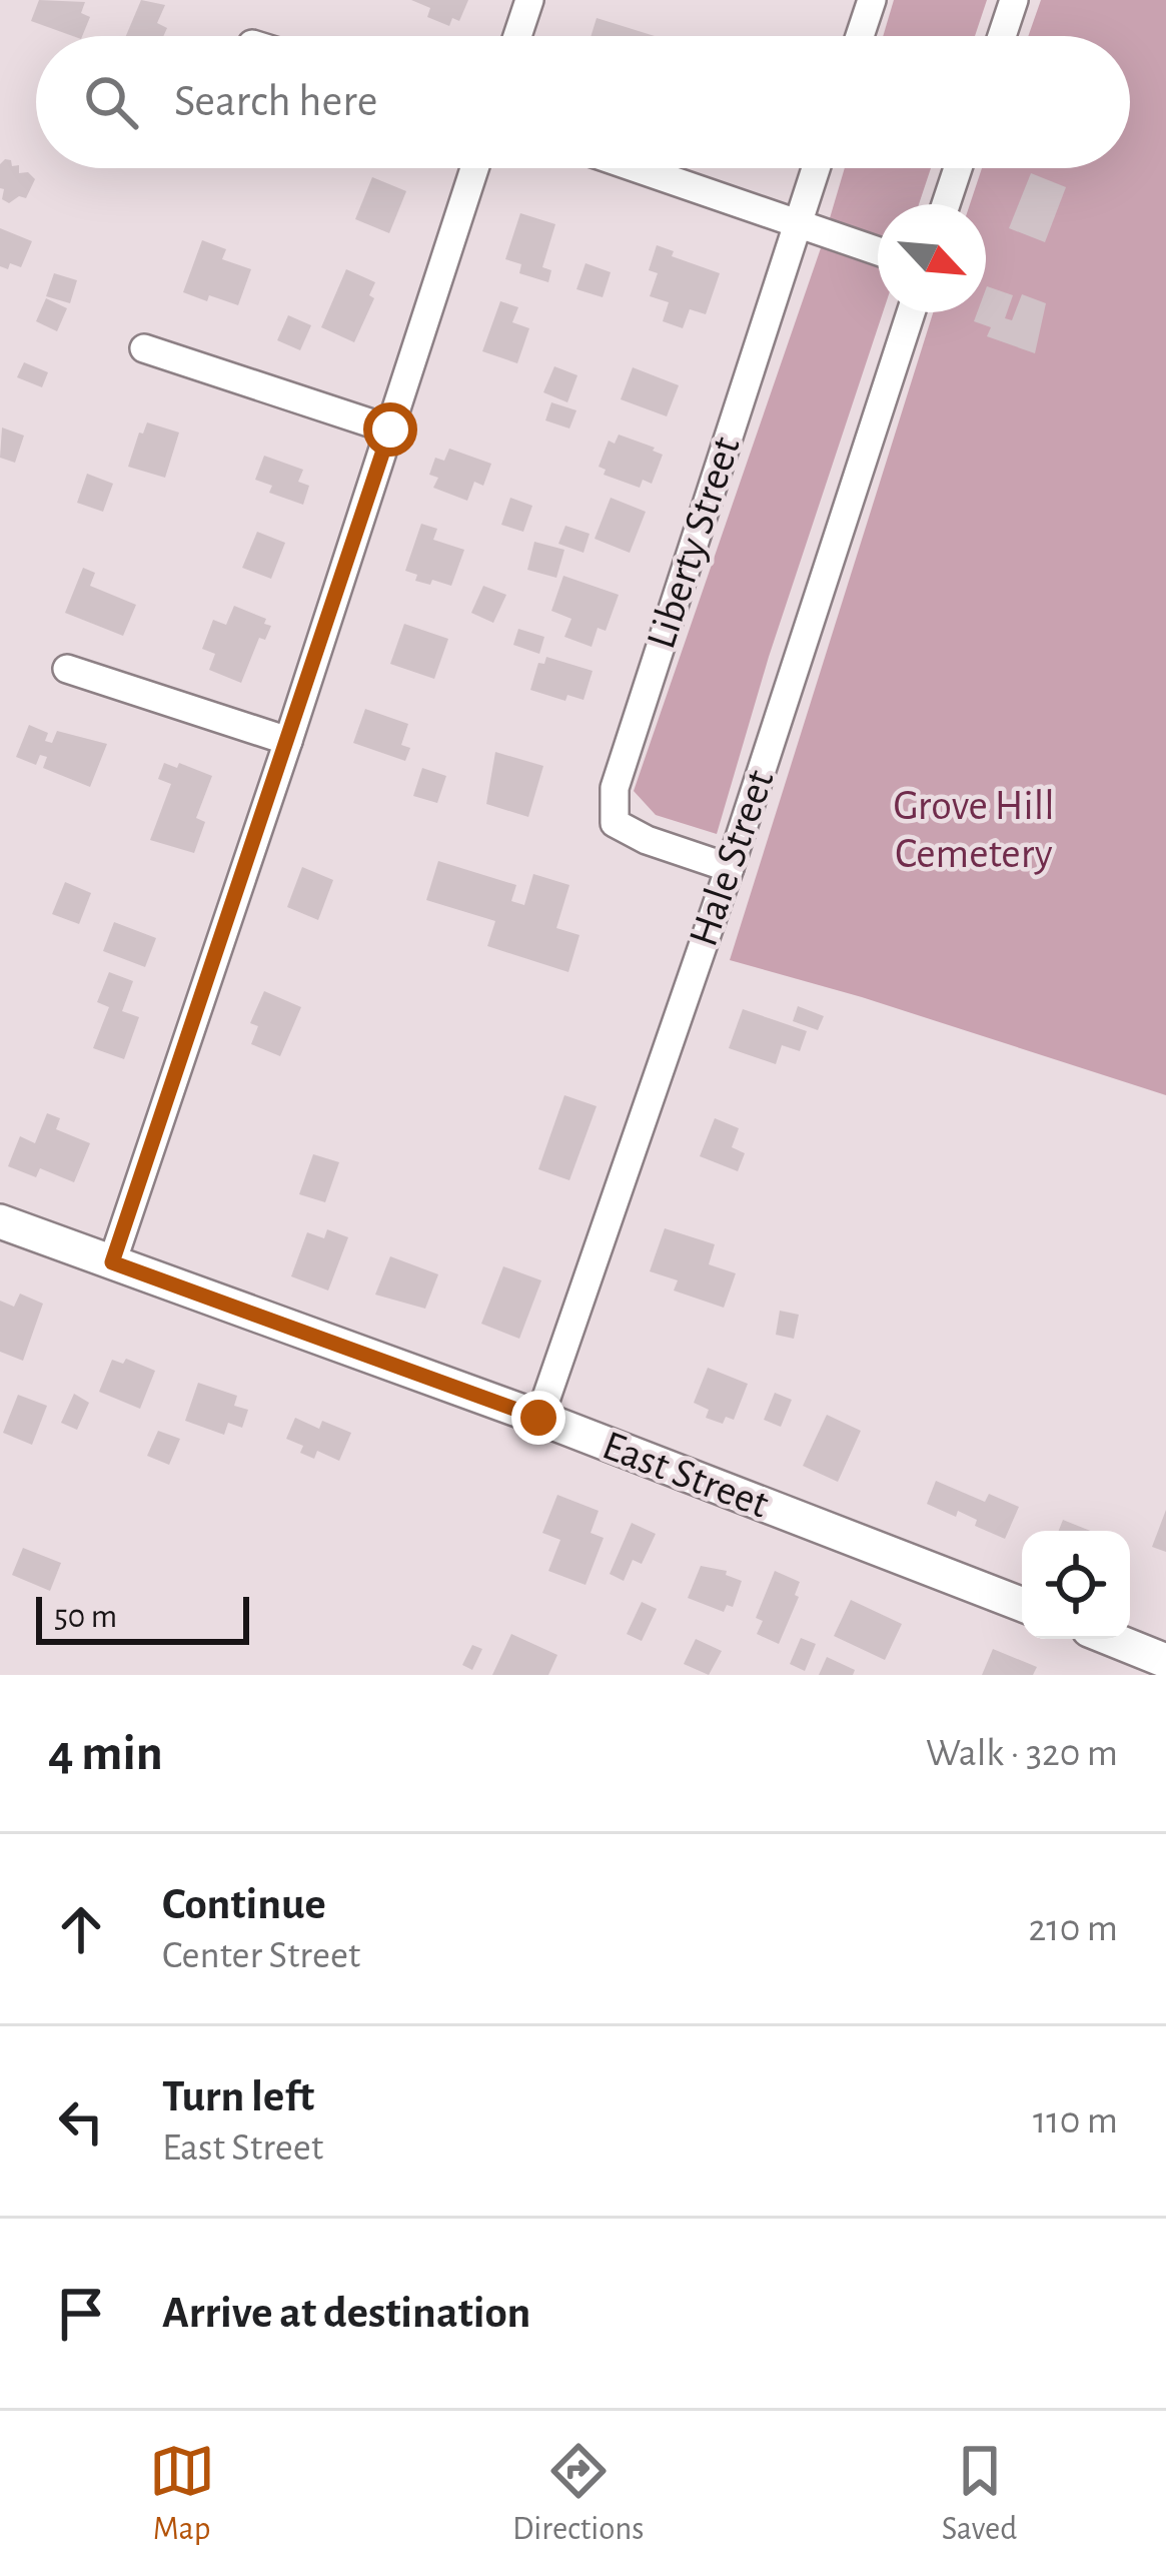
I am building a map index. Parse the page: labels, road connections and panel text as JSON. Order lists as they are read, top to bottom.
{
  "streets": {
    "street": ["Liberty Street", "Hale Street", "East Street"]
  },
  "crossings": [
    ["Liberty Street", "Hale Street"],
    ["Hale Street", "East Street"]
  ],
  "parks": ["Grove Hill Cemetery"],
  "scale_bar": "50 m",
  "north": "bottom right",
  "page": {
    "search": "Search here",
    "scale": "50 m",
    "heading": ["4 min", "Walk · 320 m"],
    "list": [
      ["Continue", "Center Street", "210 m"],
      ["Turn left", "East Street", "110 m"],
      "Arrive at destination"
    ],
    "nav": ["Map", "Directions", "Saved"]
  }
}
